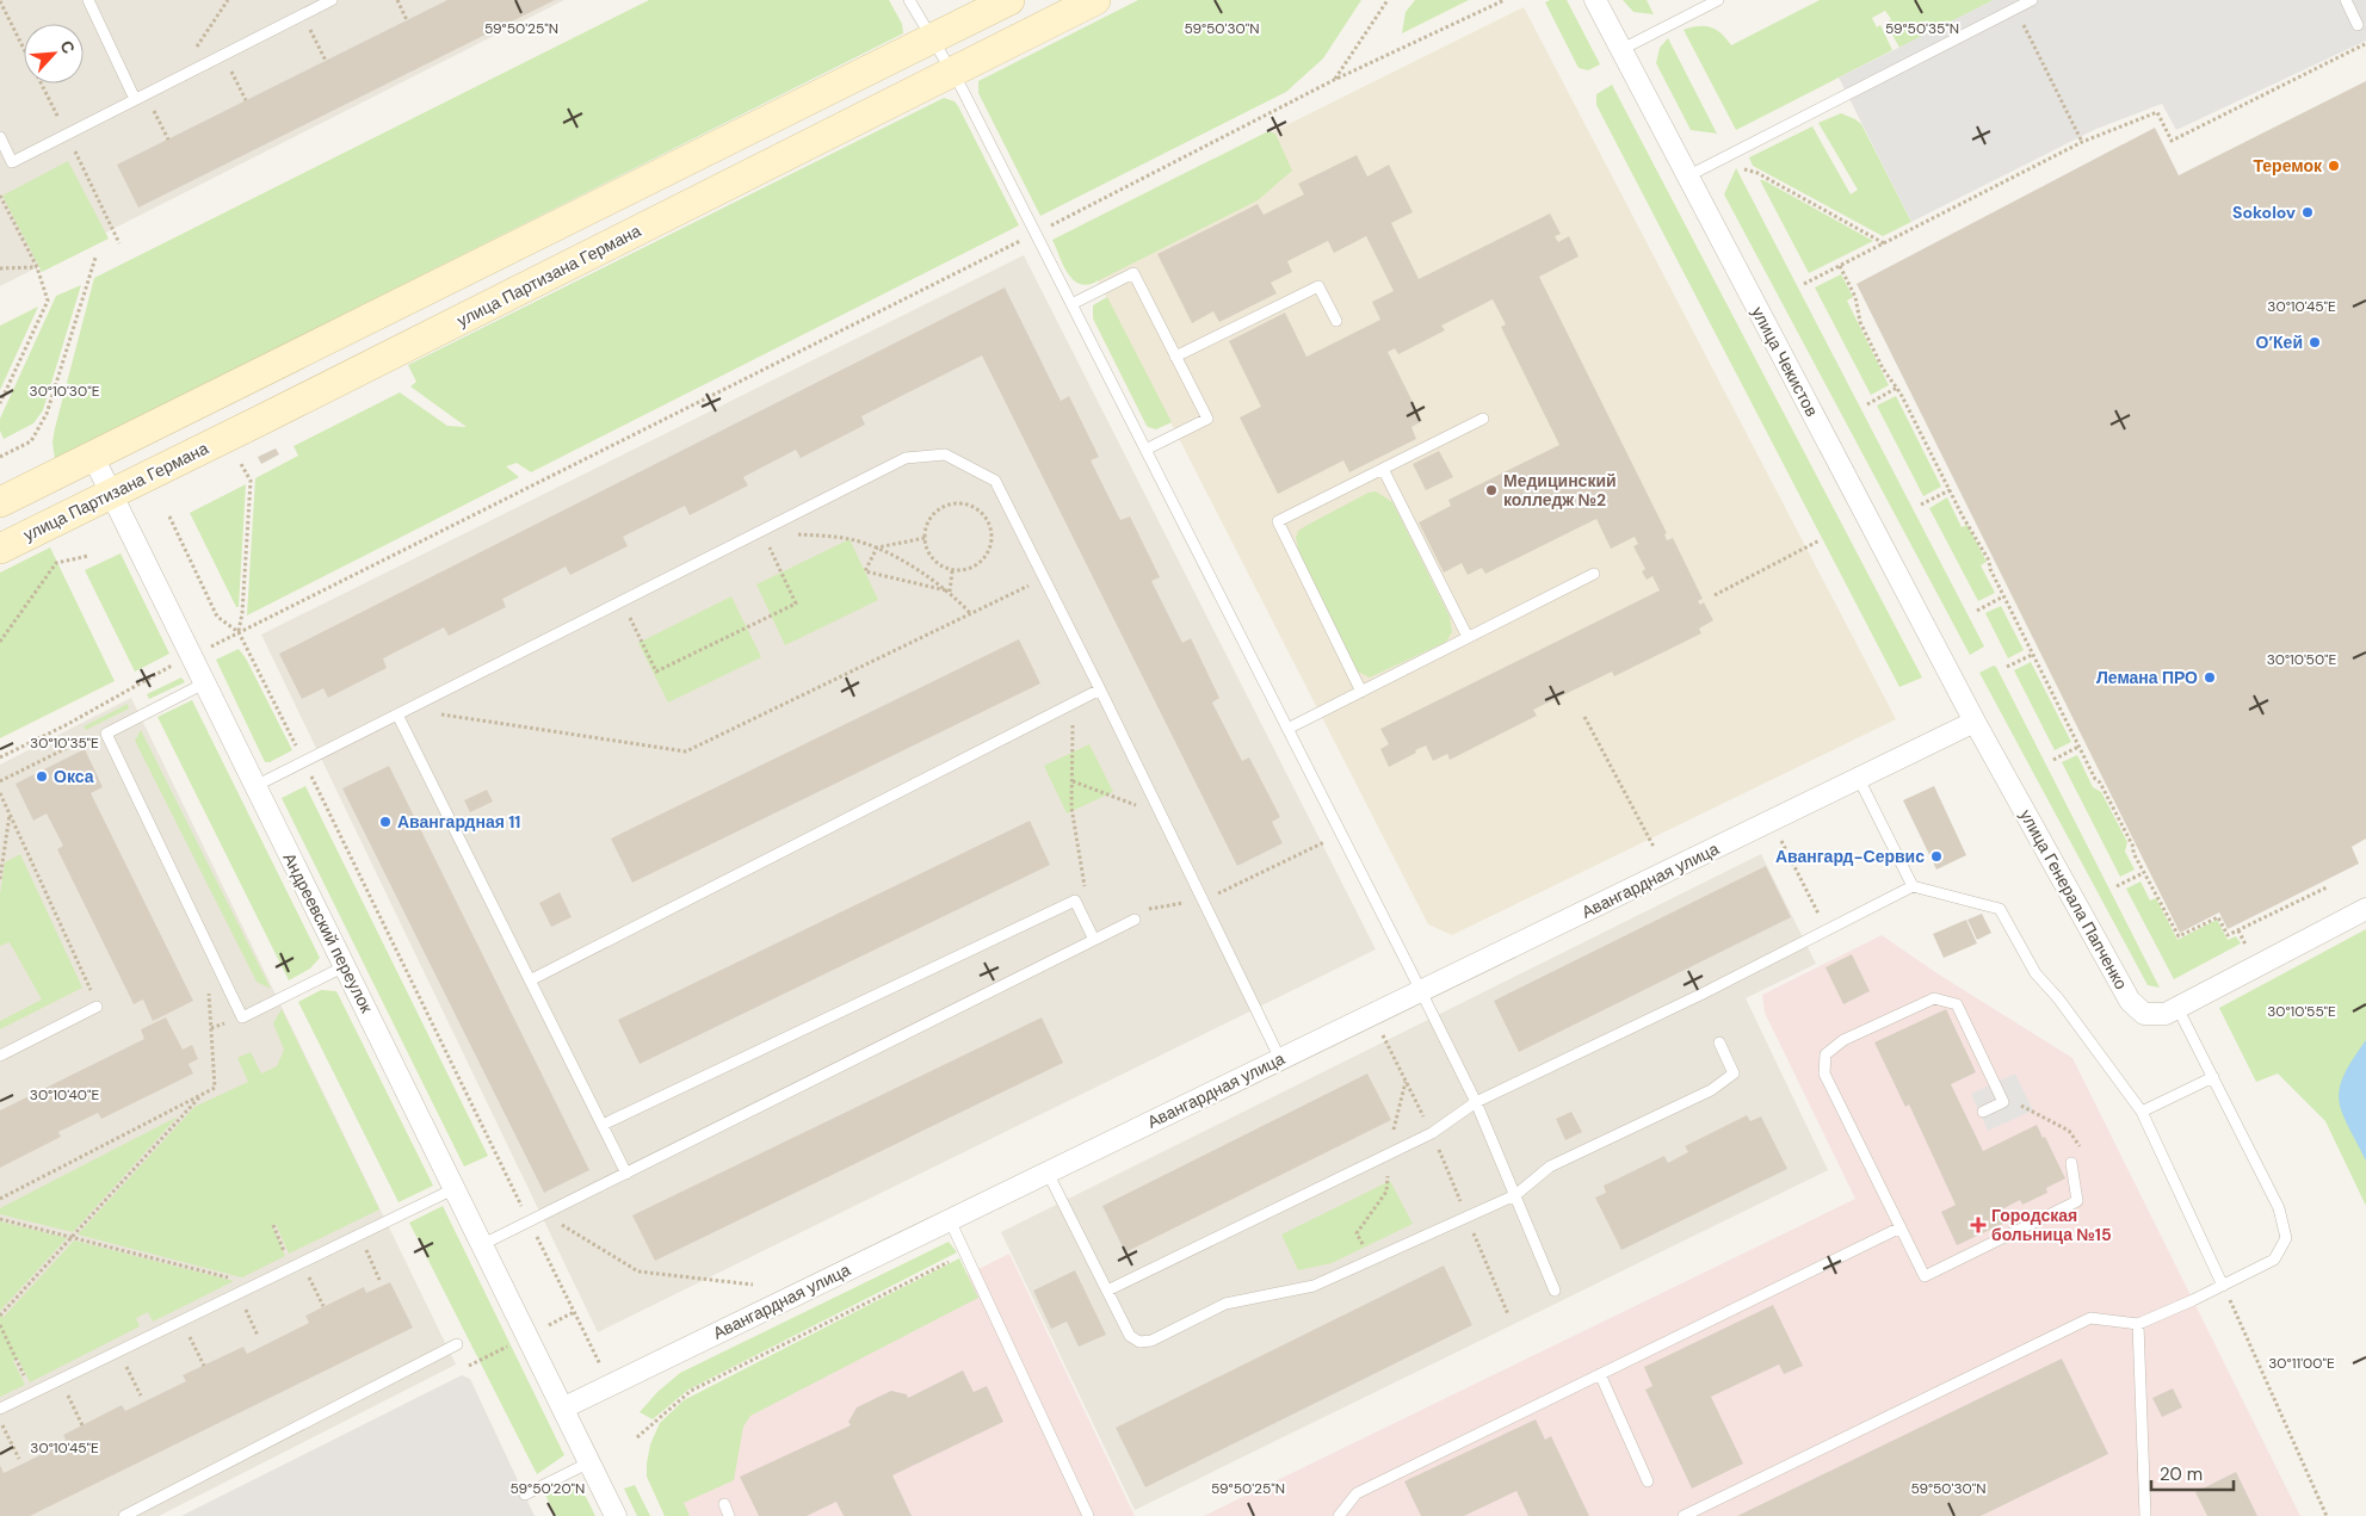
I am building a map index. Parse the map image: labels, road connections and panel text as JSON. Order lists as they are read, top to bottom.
{
  "streets": {
    "main road": ["улица Партизана Германа"],
    "street": [
      "улица Чекистов",
      "Авангардная улица",
      "улица Генерала Папченко",
      "Андреевский переулок"
    ]
  },
  "crossings": [
    ["улица Партизана Германа", "Андреевский переулок"],
    ["улица Чекистов", "Авангардная улица"],
    ["улица Чекистов", "улица Генерала Папченко"],
    ["Авангардная улица", "улица Генерала Папченко"],
    ["Авангардная улица", "Андреевский переулок"]
  ],
  "places": {
    "other": [
      "Теремок",
      "Sokolov",
      "О’Кей",
      "Медицинский колледж №2",
      "Лемана ПРО",
      "Окса",
      "Авангардная 11",
      "Авангард-Сервис"
    ],
    "health": ["Городская больница №15"]
  },
  "scale_bar": "20 m",
  "north": "top right",
  "coordinates": [
    "59°50'25\"N",
    "59°50'30\"N",
    "59°50'35\"N",
    "30°10'45\"E",
    "30°10'30\"E",
    "30°10'50\"E",
    "30°10'35\"E",
    "30°10'55\"E",
    "30°10'40\"E",
    "30°11'00\"E",
    "59°50'20\"N"
  ]
}
